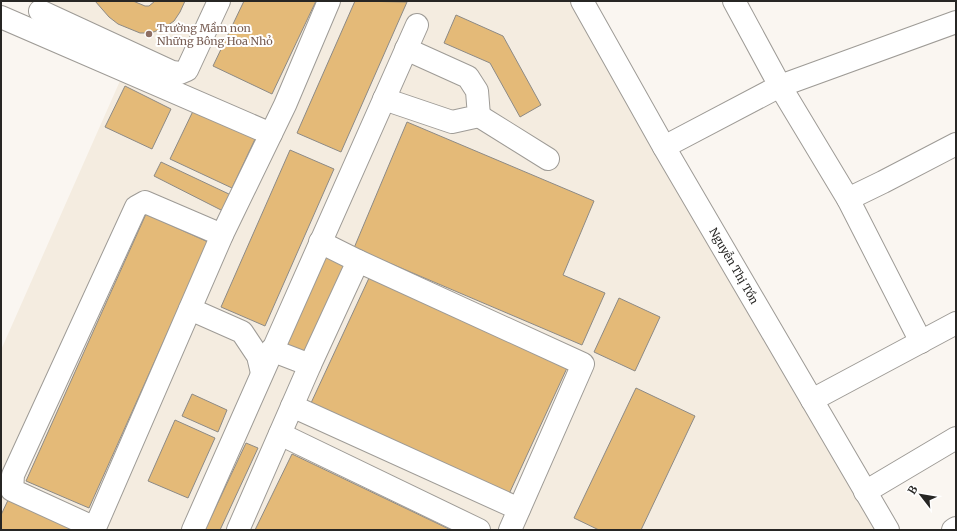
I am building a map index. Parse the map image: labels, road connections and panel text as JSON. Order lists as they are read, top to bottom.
{
  "streets": {
    "street": ["Nguyễn Thị Tồn"]
  },
  "places": ["Trường Mầm non Những Bông Hoa Nhỏ"],
  "north": "top left"
}
